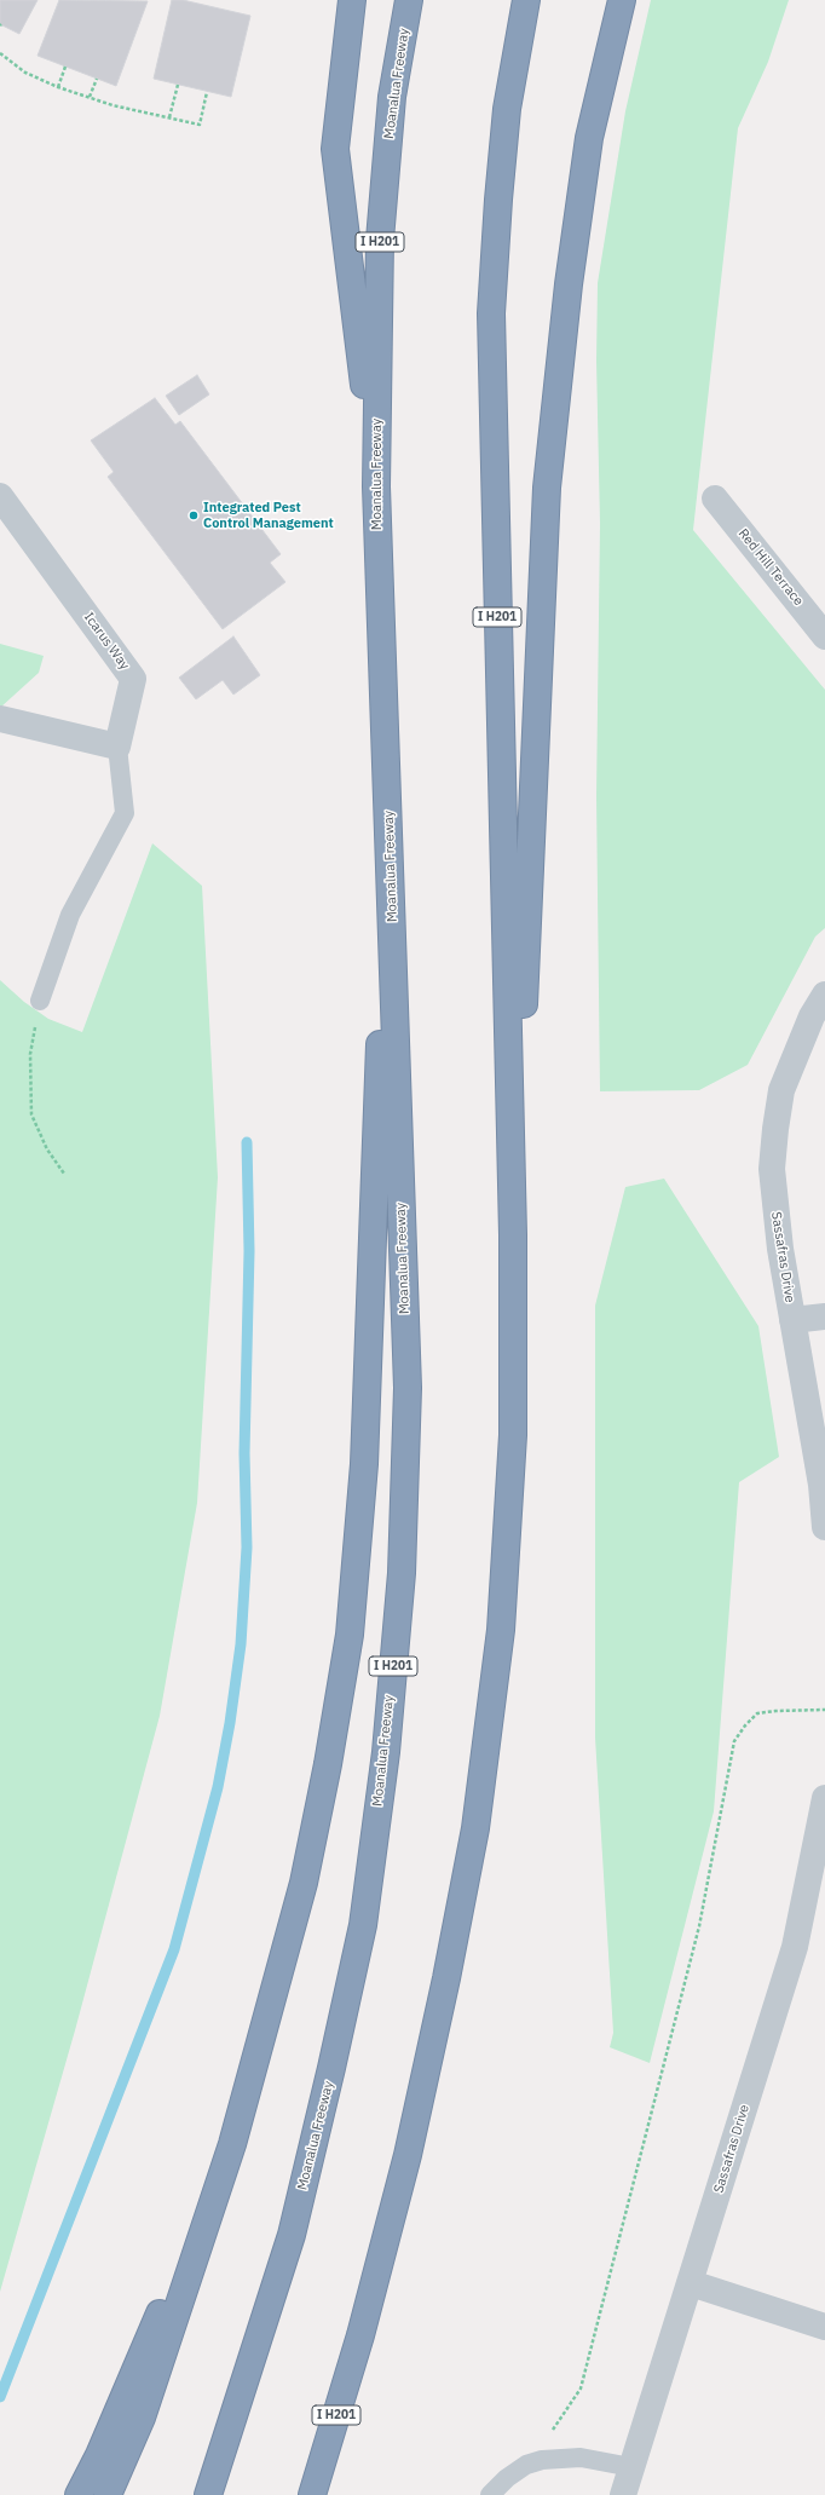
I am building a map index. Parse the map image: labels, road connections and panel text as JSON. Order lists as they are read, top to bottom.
{
  "streets": {
    "highway": ["Moanalua Freeway", "I H201"],
    "street": ["Red Hill Terrace", "Icarus Way", "Sassafras Drive"]
  },
  "places": ["Integrated Pest Control Management"]
}
